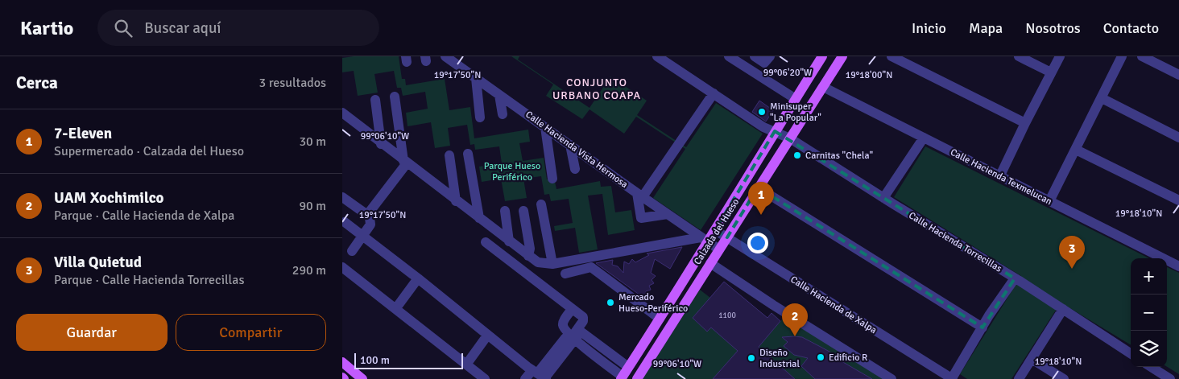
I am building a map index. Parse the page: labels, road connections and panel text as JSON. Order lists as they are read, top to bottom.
{
  "streets": {
    "main road": ["Calzada del Hueso"],
    "street": [
      "Calle Hacienda Vista Hermosa",
      "Calle Hacienda Texmelucan",
      "Calle Hacienda Torrecillas",
      "Calle Hacienda de Xalpa"
    ]
  },
  "crossings": [
    ["Calle Hacienda Vista Hermosa", "Calzada del Hueso"],
    ["Calle Hacienda Texmelucan", "Calzada del Hueso"],
    ["Calzada del Hueso", "Calle Hacienda Torrecillas"],
    ["Calzada del Hueso", "Calle Hacienda de Xalpa"]
  ],
  "districts": ["CONJUNTO URBANO COAPA"],
  "parks": ["Parque Hueso Periférico"],
  "places": [
    "Minisuper \"La Popular\"",
    "Carnitas \"Chela\"",
    "Mercado Hueso-Periférico",
    "Edificio R",
    "Diseño Industrial"
  ],
  "house_numbers": ["1100"],
  "scale_bar": "100 m",
  "page": {
    "header": "Kartio",
    "search": "Buscar aquí",
    "nav": [
      "Inicio",
      "Mapa",
      "Nosotros",
      "Contacto"
    ],
    "heading": ["Cerca", "3 resultados"],
    "list": [
      {
        "mark": "1",
        "name": "7-Eleven",
        "note": "Supermercado · Calzada del Hueso",
        "value": "30 m"
      },
      {
        "mark": "2",
        "name": "UAM Xochimilco",
        "note": "Parque · Calle Hacienda de Xalpa",
        "value": "90 m"
      },
      {
        "mark": "3",
        "name": "Villa Quietud",
        "note": "Parque · Calle Hacienda Torrecillas",
        "value": "290 m"
      }
    ],
    "pins": ["1", "3", "2"],
    "map_buttons": ["+", "−"],
    "buttons": ["Guardar", "Compartir"],
    "scale": "100 m"
  },
  "coordinates": [
    "99°06'20\"W",
    "19°17'50\"N",
    "19°18'00\"N",
    "99°06'10\"W",
    "19°18'10\"N"
  ]
}
